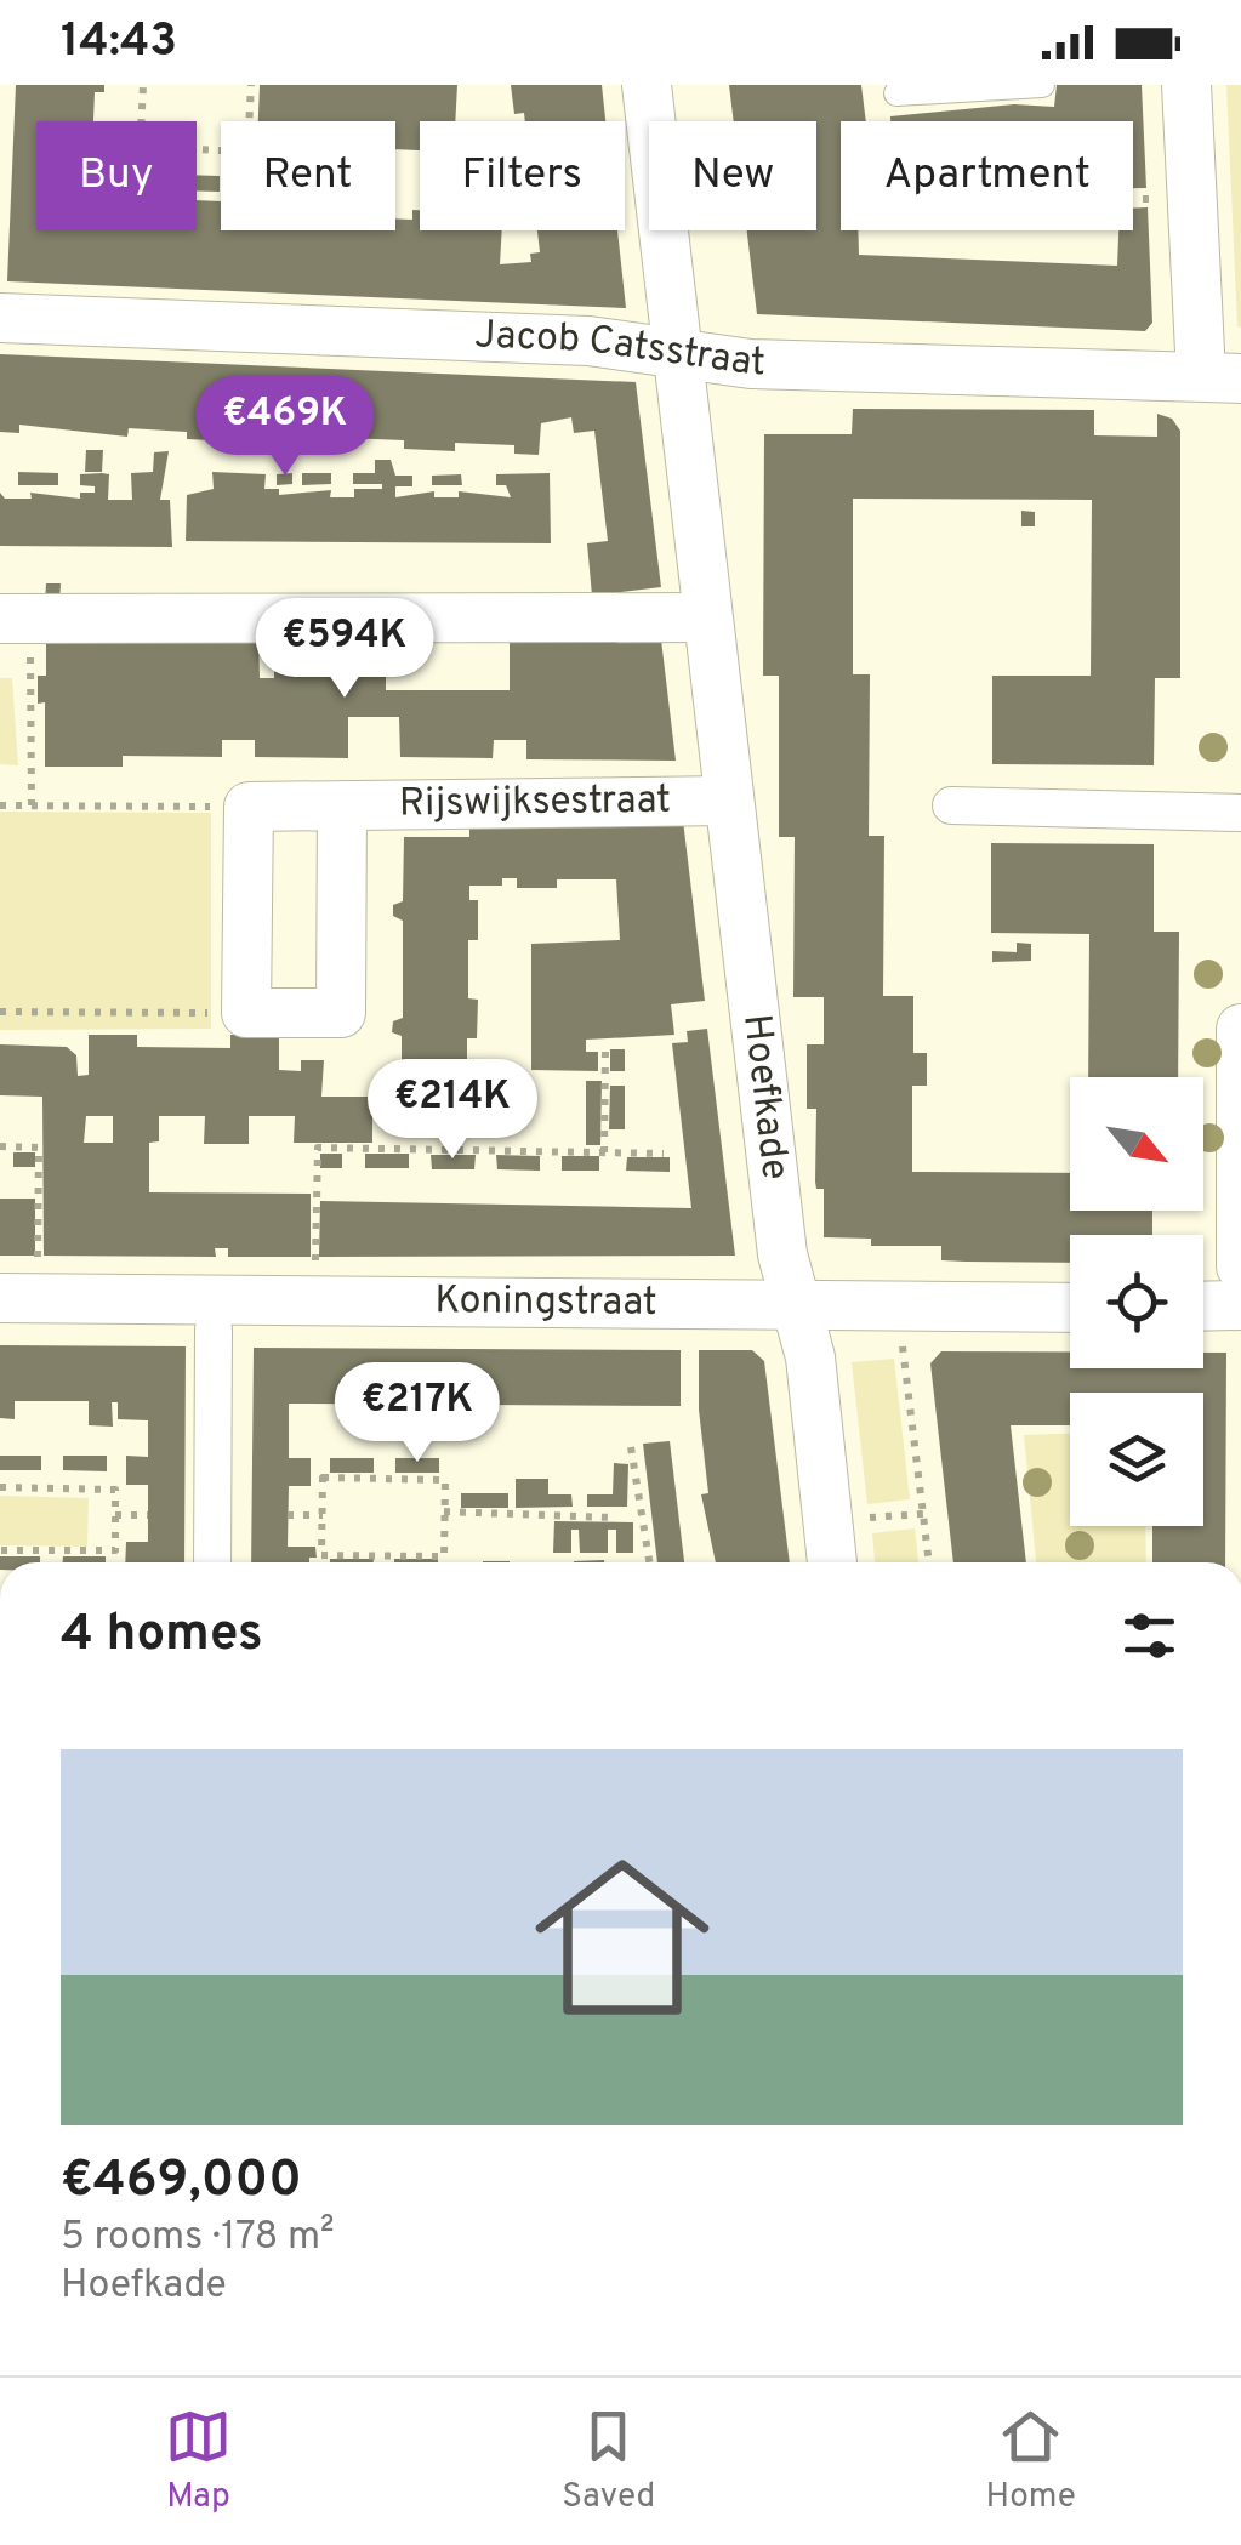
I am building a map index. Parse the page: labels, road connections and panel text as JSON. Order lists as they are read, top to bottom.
{
  "streets": {
    "street": [
      "Jacob Catsstraat",
      "Rijswijksestraat",
      "Hoefkade",
      "Koningstraat"
    ]
  },
  "crossings": [
    ["Jacob Catsstraat", "Hoefkade"],
    ["Rijswijksestraat", "Hoefkade"],
    ["Hoefkade", "Koningstraat"]
  ],
  "north": "bottom right",
  "page": {
    "status": "14:43",
    "chip": [
      "Buy",
      "Rent",
      "Filters",
      "New",
      "Apartment"
    ],
    "price": [
      "€469K",
      "€594K",
      "€214K",
      "€217K"
    ],
    "heading": "4 homes",
    "list": [
      {
        "name": "€469,000",
        "note": "5 rooms · 178 m² · Hoefkade"
      }
    ],
    "tabs": ["Map", "Saved", "Home"]
  }
}
